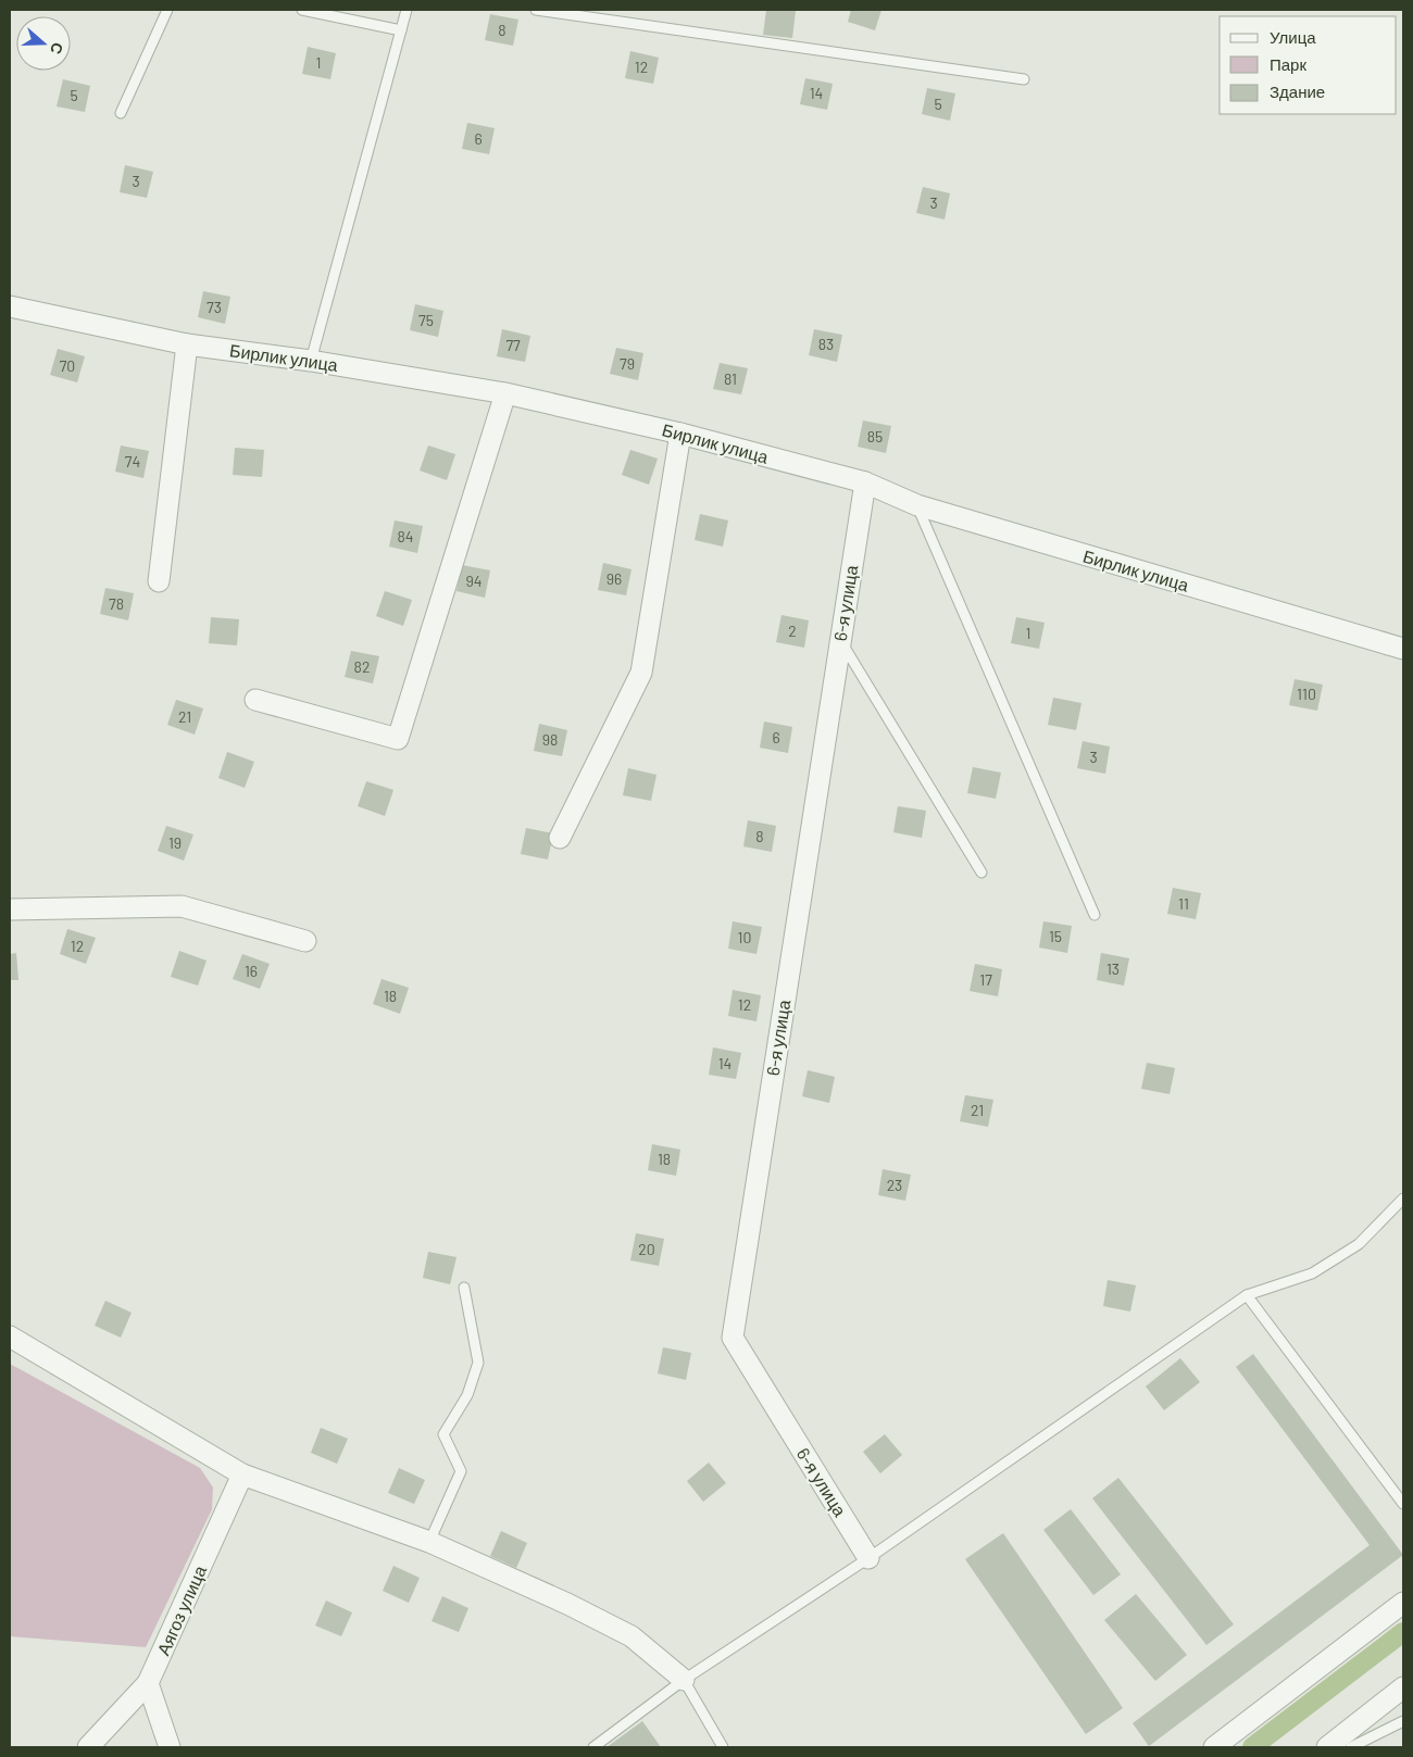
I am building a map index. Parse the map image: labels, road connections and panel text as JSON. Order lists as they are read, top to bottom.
{
  "streets": {
    "street": ["Бирлик улица", "6-я улица", "Аягоз улица"]
  },
  "crossings": [
    ["Бирлик улица", "6-я улица"]
  ],
  "house_numbers": [
    "8",
    "1",
    "12",
    "14",
    "5",
    "5",
    "6",
    "3",
    "3",
    "73",
    "75",
    "83",
    "77",
    "79",
    "70",
    "81",
    "85",
    "74",
    "84",
    "96",
    "94",
    "78",
    "2",
    "1",
    "82",
    "110",
    "21",
    "6",
    "98",
    "3",
    "8",
    "19",
    "11",
    "15",
    "10",
    "12",
    "13",
    "16",
    "17",
    "18",
    "12",
    "14",
    "21",
    "18",
    "23",
    "20"
  ],
  "legend": ["Улица", "Парк", "Здание"],
  "north": "right"
}
